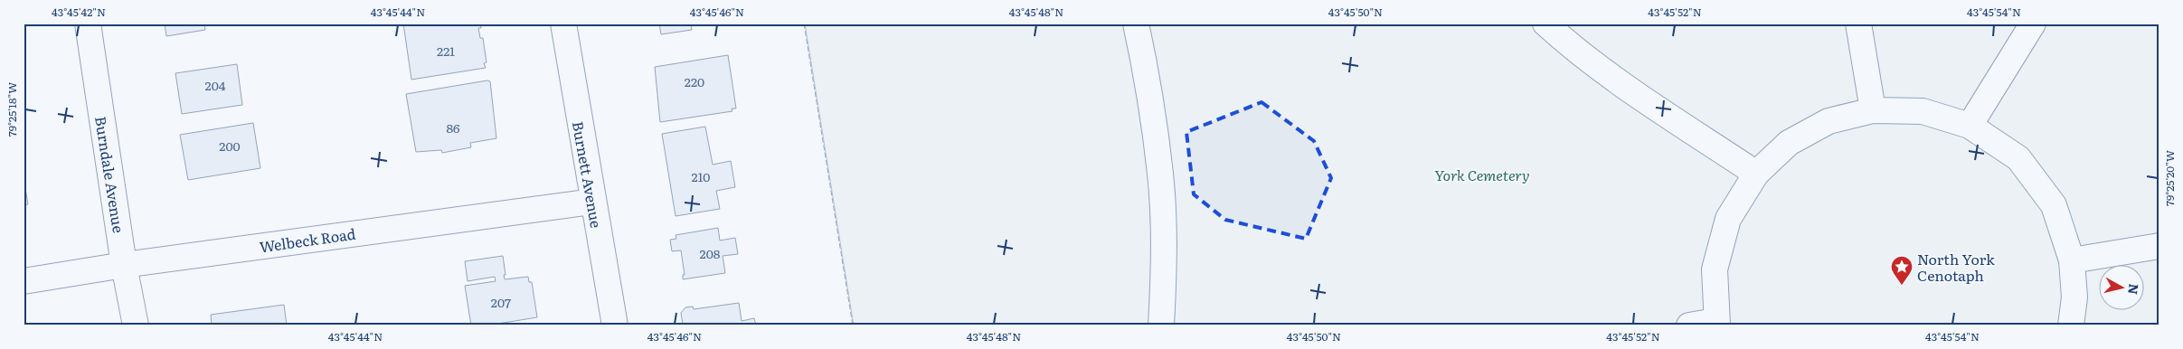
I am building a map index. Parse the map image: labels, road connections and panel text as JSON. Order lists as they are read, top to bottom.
{
  "streets": {
    "street": ["Burndale Avenue", "Burnett Avenue", "Welbeck Road"]
  },
  "crossings": [
    ["Burndale Avenue", "Welbeck Road"],
    ["Burnett Avenue", "Welbeck Road"]
  ],
  "parks": ["York Cemetery"],
  "places": {
    "place": ["North York Cenotaph"]
  },
  "house_numbers": [
    "221",
    "220",
    "204",
    "86",
    "200",
    "210",
    "208",
    "207"
  ],
  "north": "right",
  "coordinates": [
    "43°45'42\"N",
    "43°45'44\"N",
    "43°45'46\"N",
    "43°45'48\"N",
    "43°45'50\"N",
    "43°45'52\"N",
    "43°45'54\"N",
    "79°25'18\"W",
    "79°25'20\"W"
  ]
}
